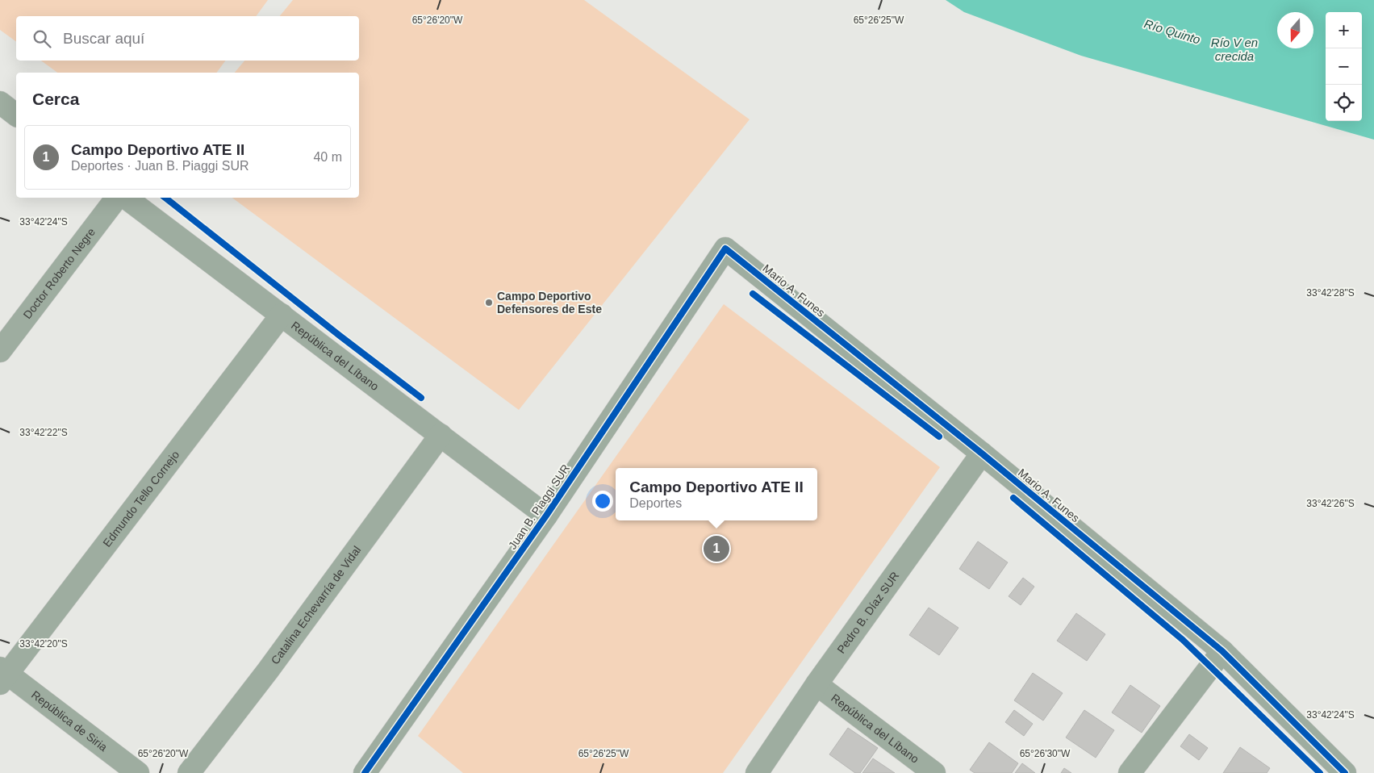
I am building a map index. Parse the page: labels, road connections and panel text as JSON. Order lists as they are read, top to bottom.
{
  "streets": {
    "street": [
      "Doctor Roberto Negre",
      "Mario A. Funes",
      "República del Líbano",
      "Edmundo Tello Cornejo",
      "Juan B. Piaggi SUR",
      "Catalina Echevarría de Vidal",
      "Pedro B. Díaz SUR",
      "República de Siria"
    ]
  },
  "crossings": [
    ["Mario A. Funes", "Juan B. Piaggi SUR"],
    ["Mario A. Funes", "Pedro B. Díaz SUR"],
    ["República del Líbano", "Edmundo Tello Cornejo"],
    ["República del Líbano", "Juan B. Piaggi SUR"],
    ["República del Líbano", "Catalina Echevarría de Vidal"],
    ["República del Líbano", "Pedro B. Díaz SUR"],
    ["Edmundo Tello Cornejo", "República de Siria"]
  ],
  "water": ["Río Quinto", "Río V en crecida"],
  "places": ["Campo Deportivo Defensores de Este"],
  "north": "bottom",
  "page": {
    "map_buttons": ["+", "−"],
    "search": "Buscar aquí",
    "heading": "Cerca",
    "list": [
      {
        "mark": "1",
        "name": "Campo Deportivo ATE II",
        "note": "Deportes · Juan B. Piaggi SUR",
        "value": "40 m"
      }
    ],
    "popup": ["Campo Deportivo ATE II", "Deportes"],
    "pins": "1"
  },
  "coordinates": [
    "65°26'20\"W",
    "65°26'25\"W",
    "33°42'24\"S",
    "33°42'28\"S",
    "33°42'22\"S",
    "33°42'26\"S",
    "33°42'20\"S",
    "65°26'30\"W"
  ]
}
